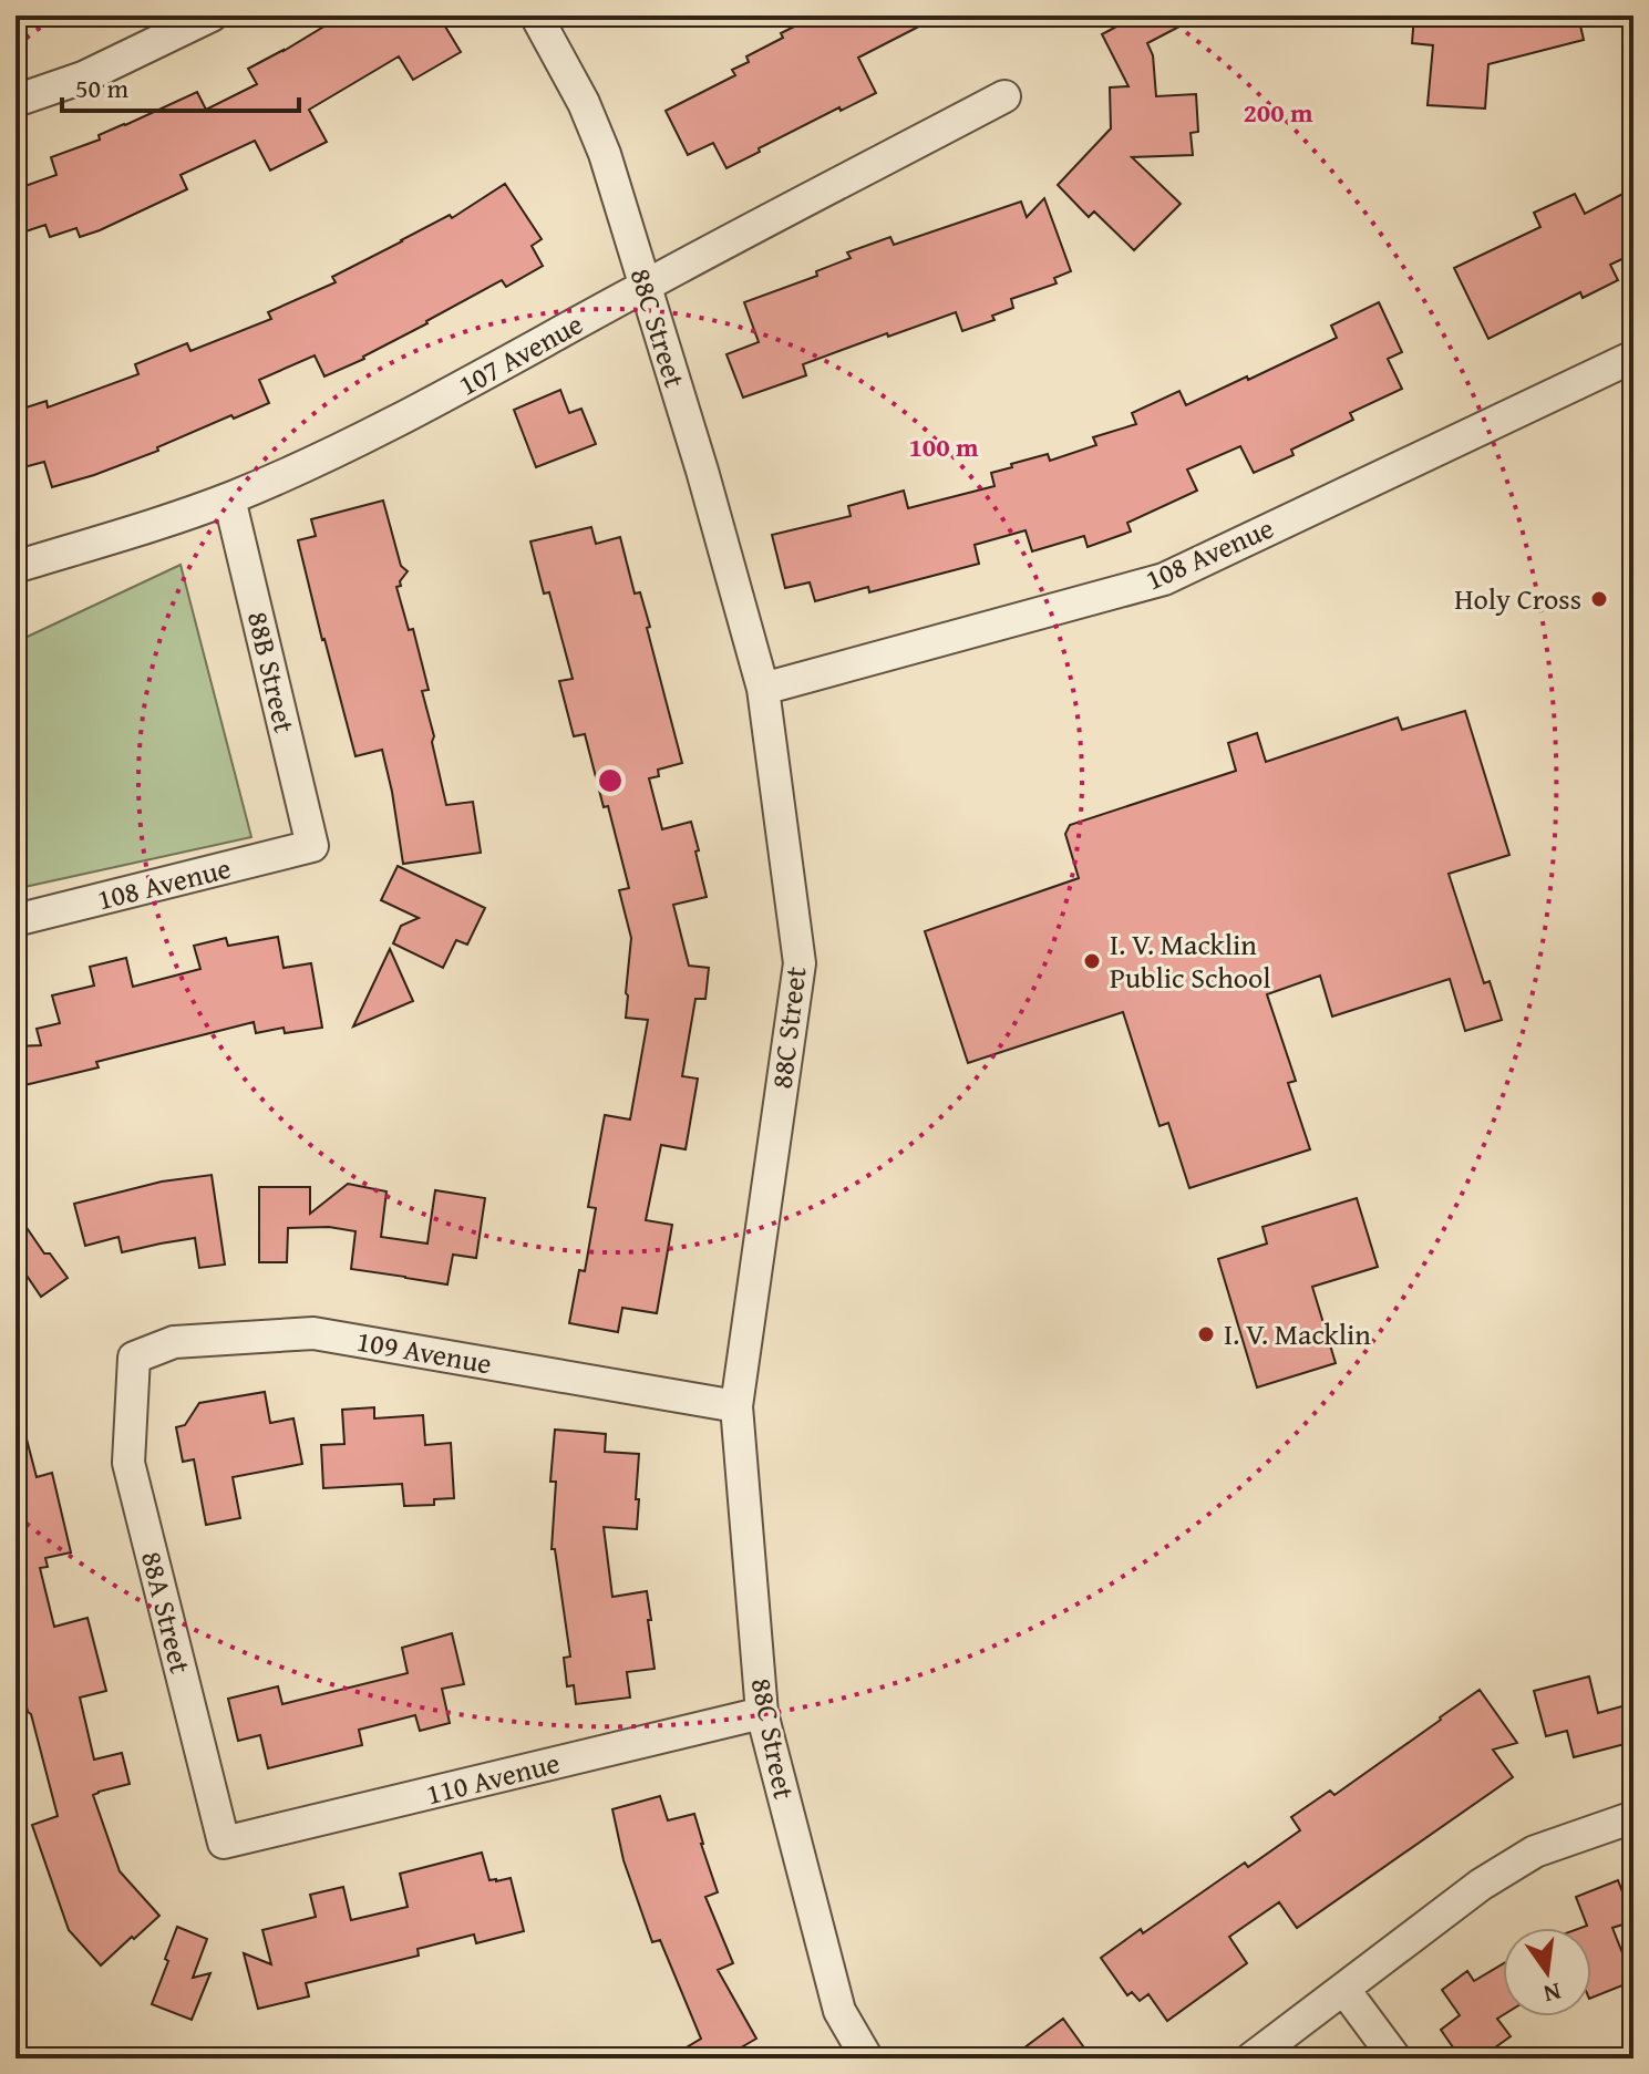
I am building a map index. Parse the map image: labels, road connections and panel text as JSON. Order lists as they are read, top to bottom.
{
  "streets": {
    "street": [
      "88C Street",
      "107 Avenue",
      "108 Avenue",
      "88B Street",
      "109 Avenue",
      "88A Street",
      "110 Avenue"
    ]
  },
  "crossings": [
    ["88C Street", "107 Avenue"],
    ["88C Street", "108 Avenue"],
    ["88C Street", "109 Avenue"],
    ["88C Street", "110 Avenue"],
    ["107 Avenue", "88B Street"],
    ["108 Avenue", "88B Street"],
    ["109 Avenue", "88A Street"],
    ["88A Street", "110 Avenue"]
  ],
  "places": ["Holy Cross", "I. V. Macklin Public School", "I. V. Macklin"],
  "scale_bar": "50 m",
  "north": "bottom",
  "rings": ["200 m", "100 m"]
}
